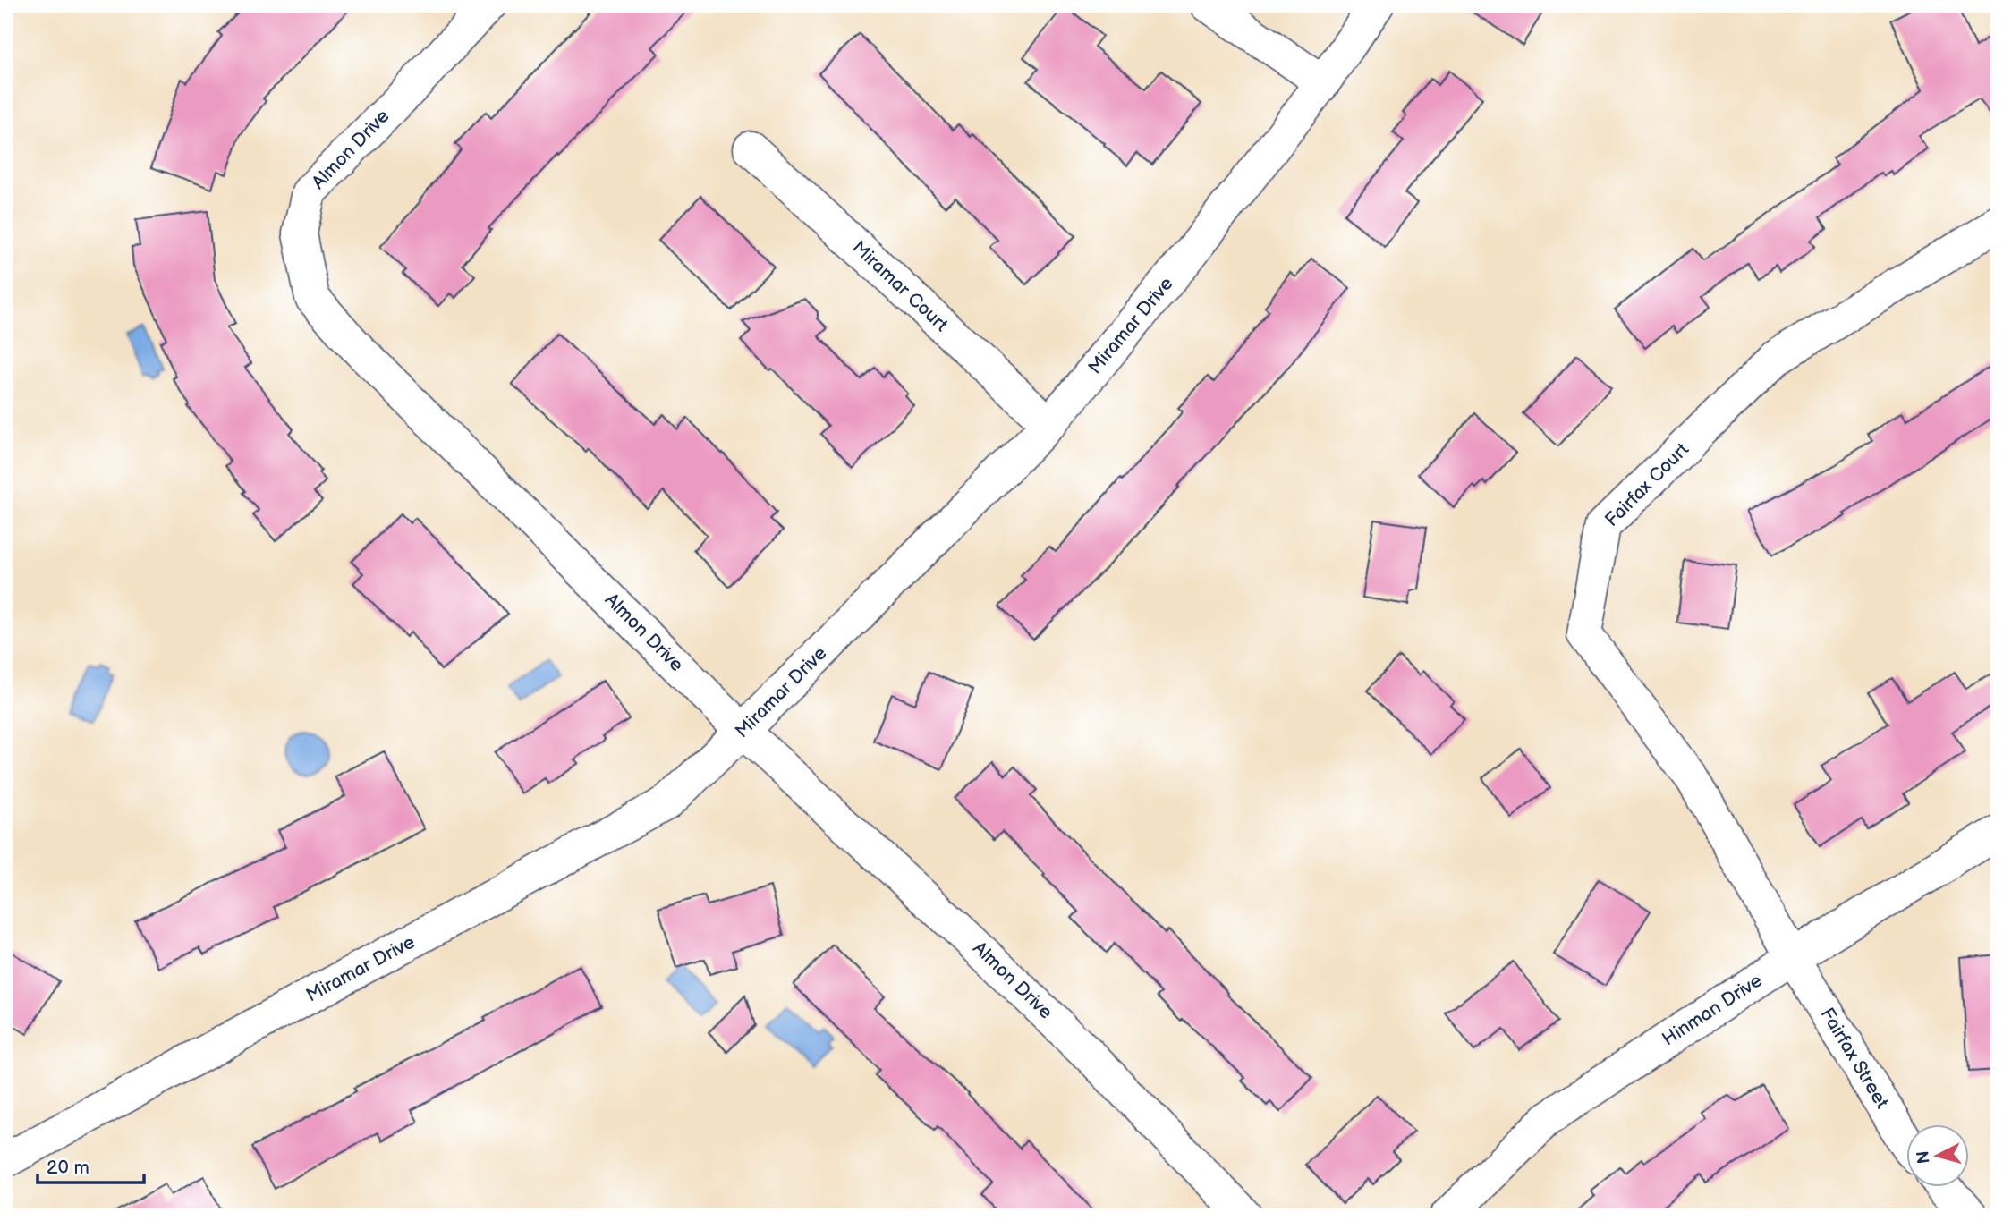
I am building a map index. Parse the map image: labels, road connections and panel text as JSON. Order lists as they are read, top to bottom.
{
  "streets": {
    "street": [
      "Almon Drive",
      "Miramar Court",
      "Miramar Drive",
      "Fairfax Court",
      "Hinman Drive",
      "Fairfax Street"
    ]
  },
  "crossings": [
    ["Almon Drive", "Miramar Drive"],
    ["Miramar Court", "Miramar Drive"],
    ["Fairfax Court", "Hinman Drive"],
    ["Fairfax Court", "Fairfax Street"],
    ["Hinman Drive", "Fairfax Street"]
  ],
  "scale_bar": "20 m",
  "north": "left"
}
